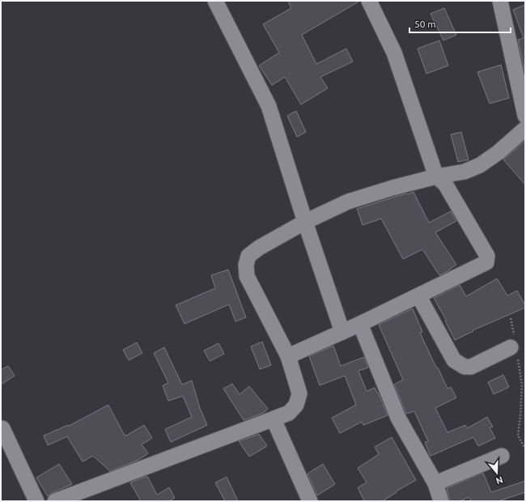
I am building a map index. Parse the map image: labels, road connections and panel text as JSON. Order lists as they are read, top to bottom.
{
  "scale_bar": "50 m",
  "north": "bottom"
}
